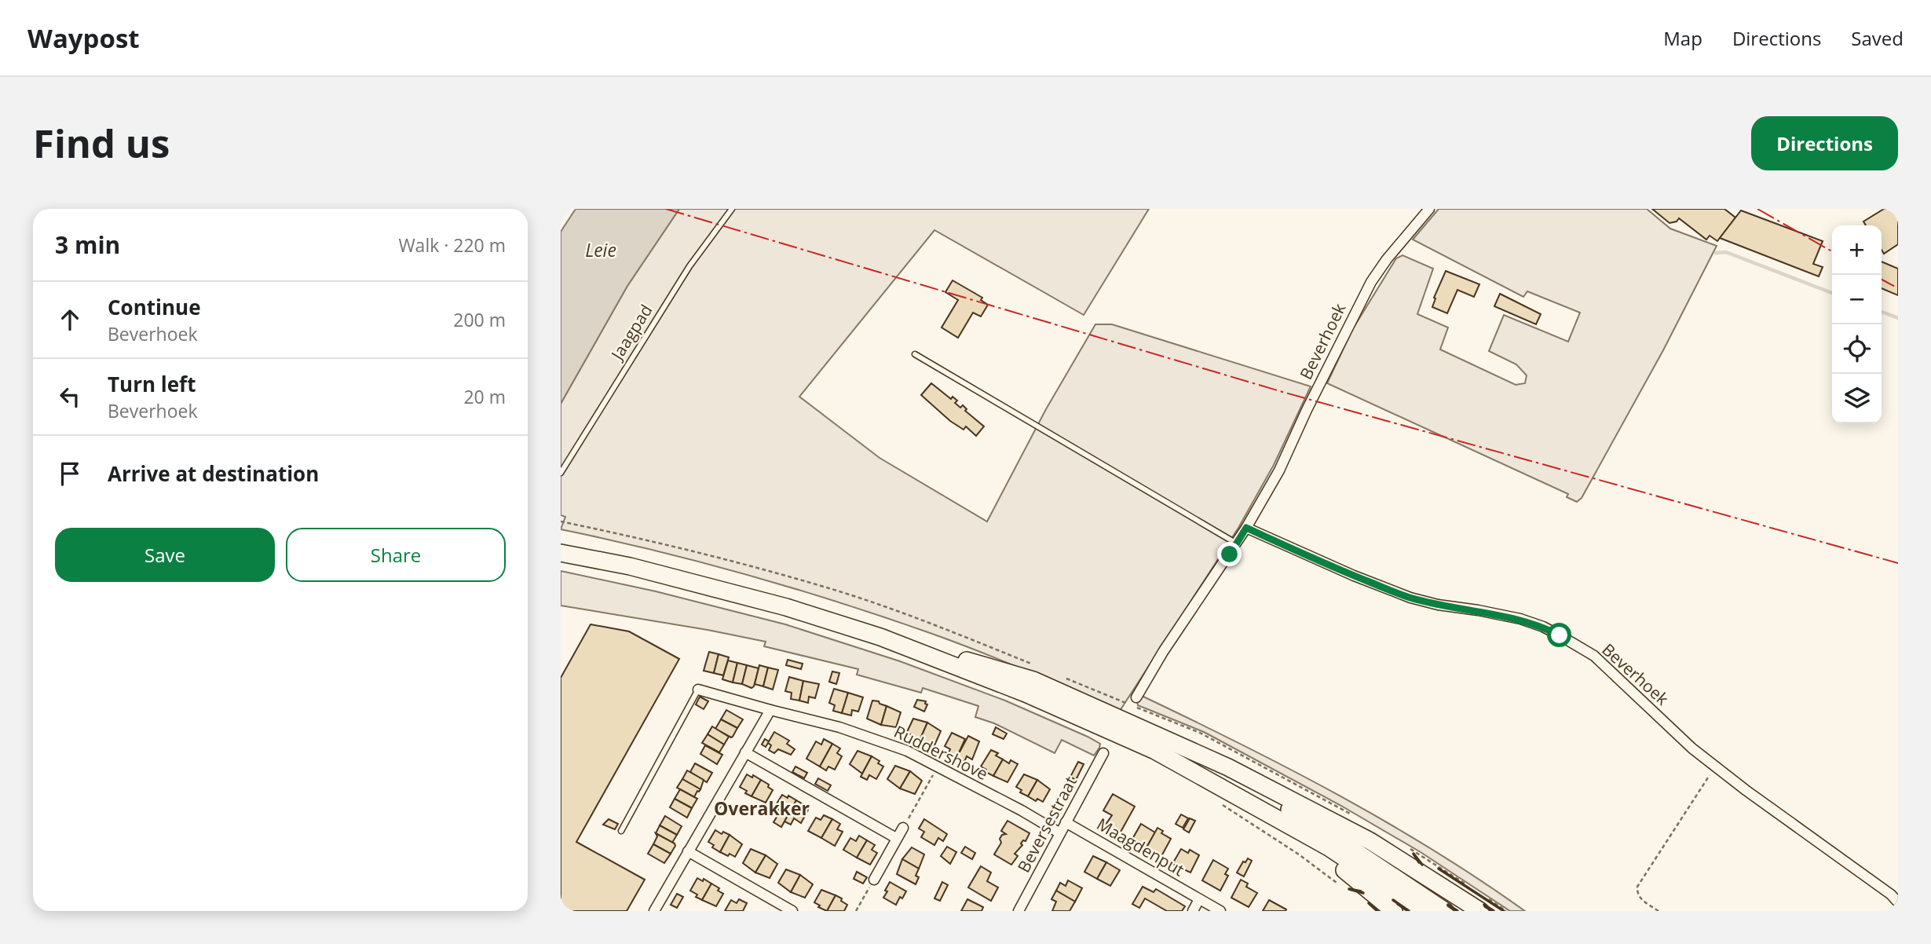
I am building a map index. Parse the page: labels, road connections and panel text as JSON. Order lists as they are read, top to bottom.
{
  "streets": {
    "street": [
      "Beverhoek",
      "Ruddershove",
      "Beversestraat",
      "Maagdenput"
    ],
    "lane": ["Jaagpad"]
  },
  "crossings": [
    ["Ruddershove", "Beversestraat"],
    ["Beversestraat", "Maagdenput"]
  ],
  "districts": ["Overakker"],
  "water": ["Leie"],
  "page": {
    "header": "Waypost",
    "nav": ["Map", "Directions", "Saved"],
    "buttons": [
      "Directions",
      ["Save", "Share"]
    ],
    "title": "Find us",
    "heading": ["3 min", "Walk · 220 m"],
    "map_buttons": ["+", "−"],
    "list": [
      ["Continue", "Beverhoek", "200 m"],
      ["Turn left", "Beverhoek", "20 m"],
      "Arrive at destination"
    ]
  }
}
